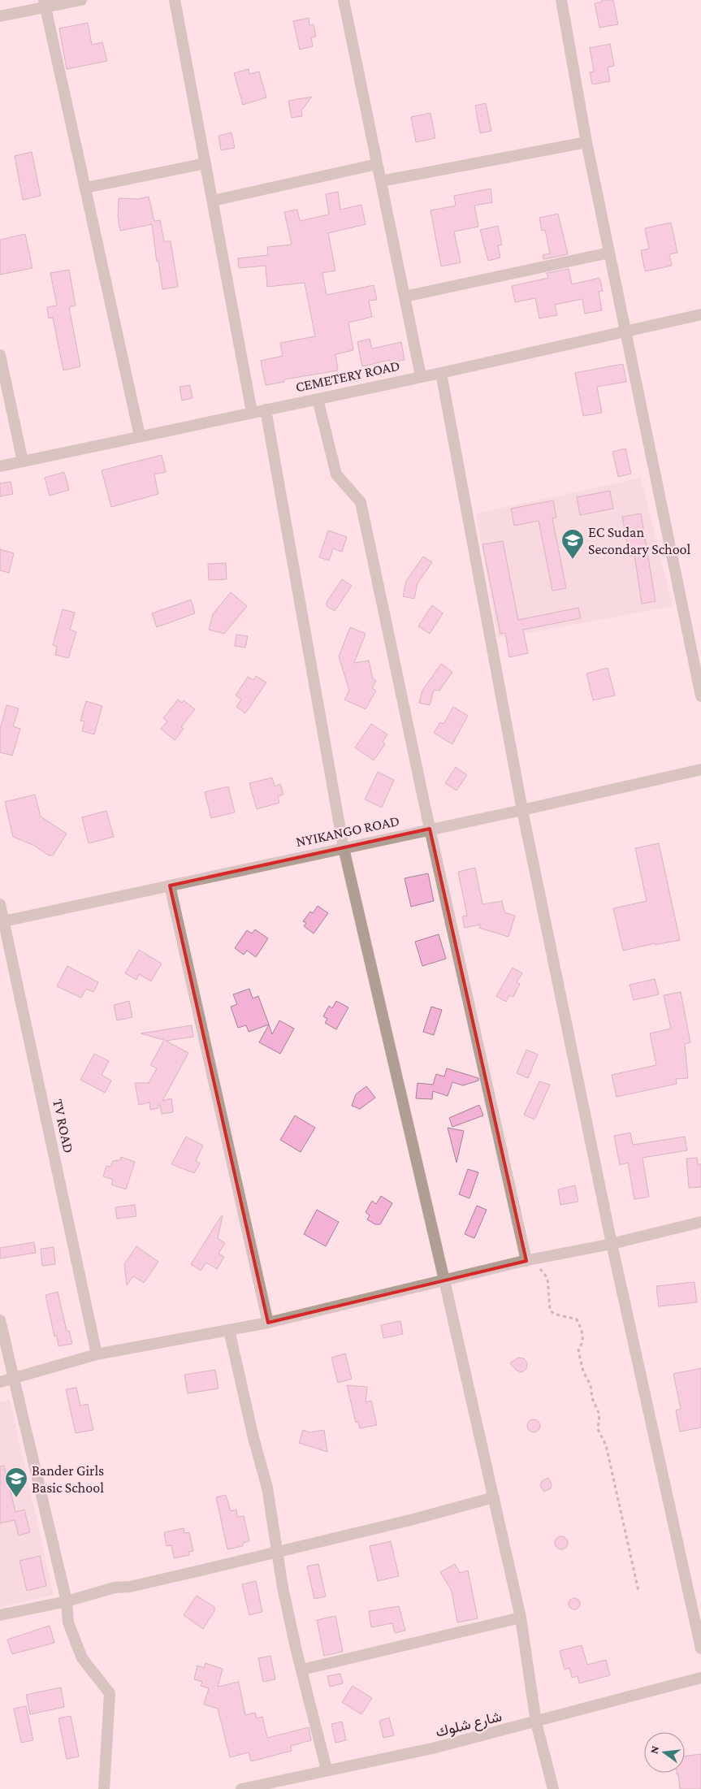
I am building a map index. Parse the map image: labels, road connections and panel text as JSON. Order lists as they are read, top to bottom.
{
  "streets": {
    "street": [
      "CEMETERY ROAD",
      "NYIKANGO ROAD",
      "TV ROAD",
      "شارع شلوك"
    ]
  },
  "crossings": [
    ["NYIKANGO ROAD", "TV ROAD"]
  ],
  "places": {
    "school or university": ["EC Sudan Secondary School", "Bander Girls Basic School"]
  },
  "north": "left"
}
